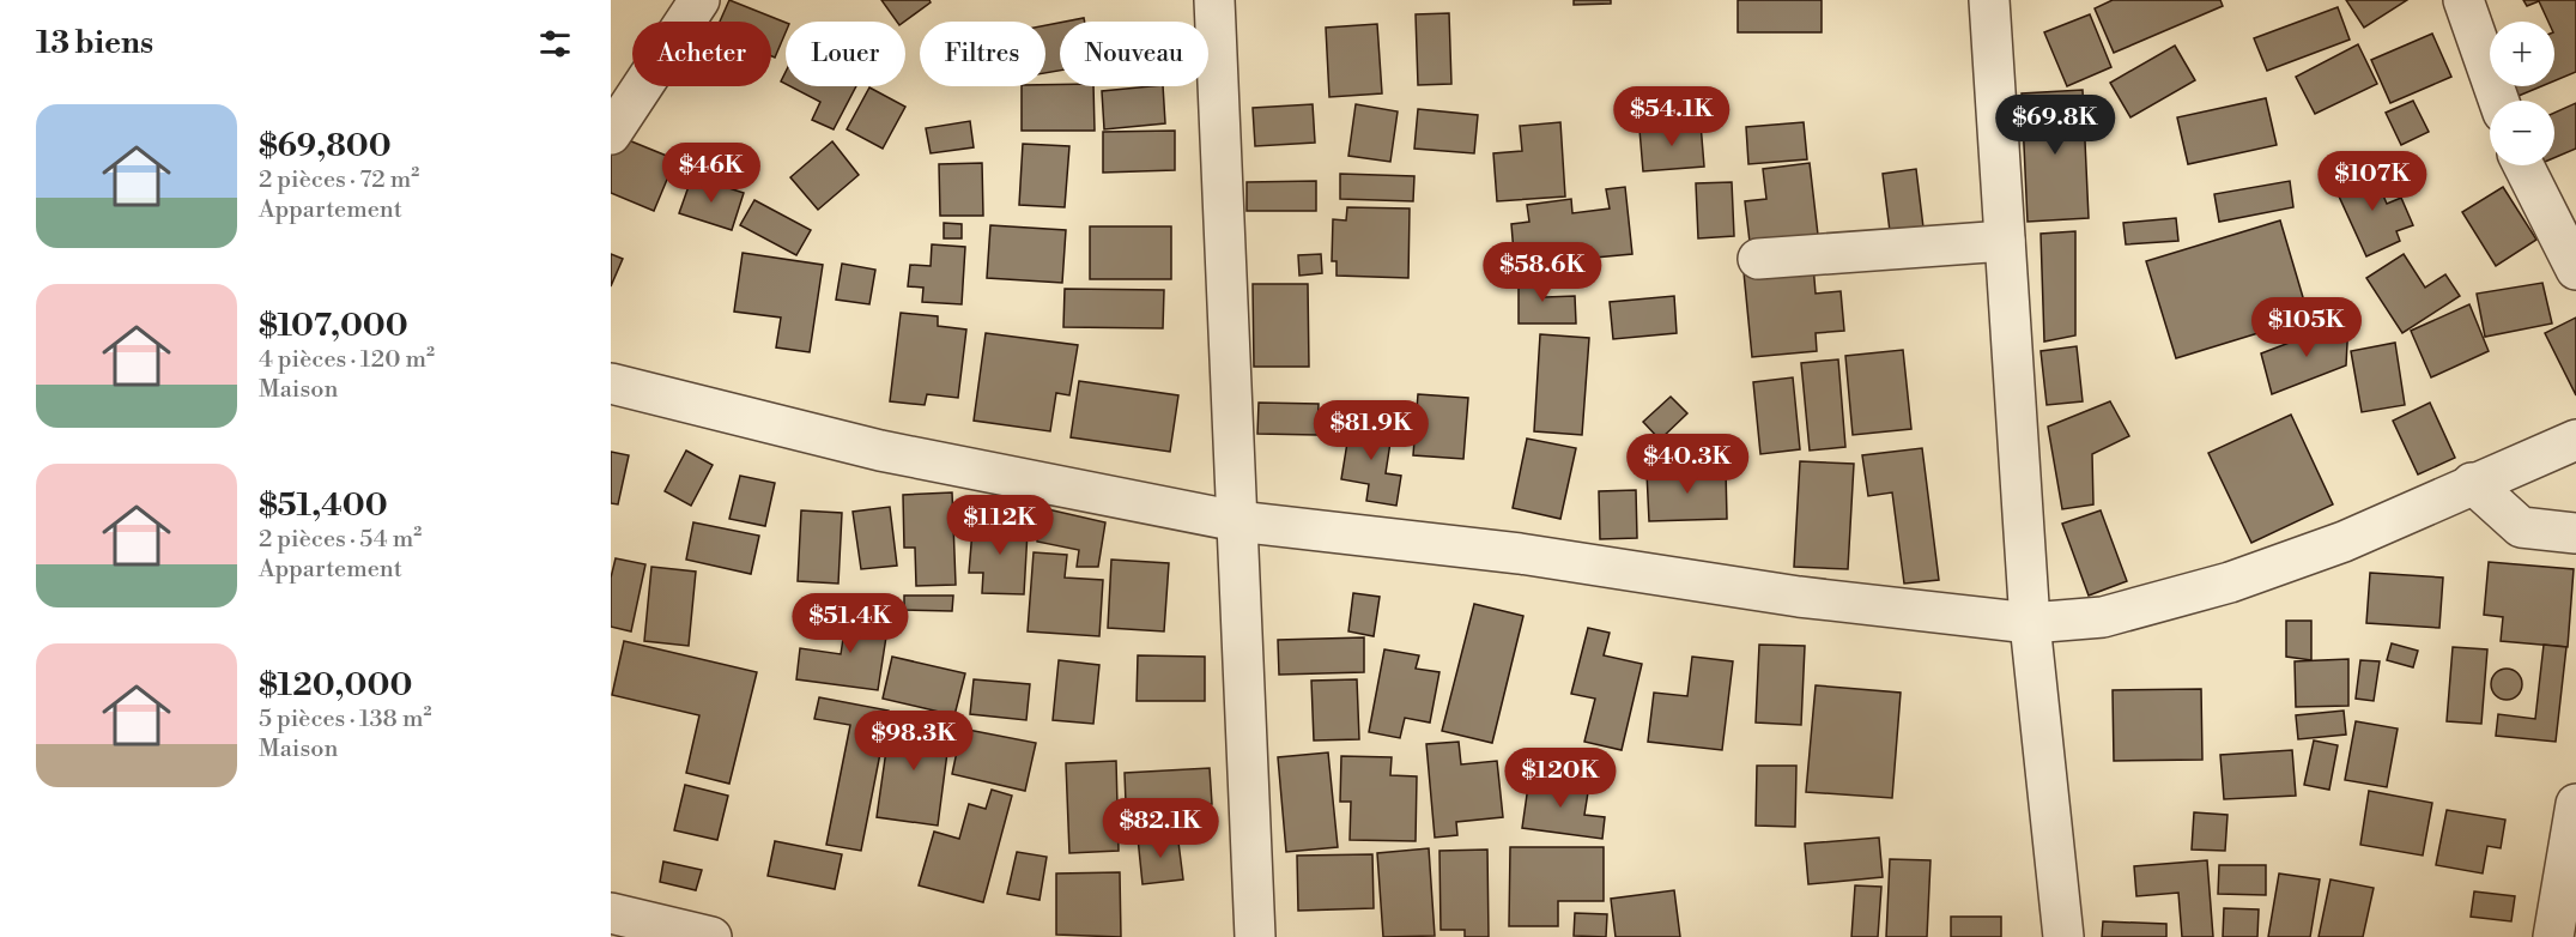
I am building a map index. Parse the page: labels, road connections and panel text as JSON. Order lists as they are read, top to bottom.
{
  "page": {
    "heading": "13 biens",
    "map_buttons": ["+", "−"],
    "chip": [
      "Acheter",
      "Louer",
      "Filtres",
      "Nouveau"
    ],
    "list": [
      {
        "name": "$69,800",
        "note": "2 pièces · 72 m² · Appartement"
      },
      {
        "name": "$107,000",
        "note": "4 pièces · 120 m² · Maison"
      },
      {
        "name": "$51,400",
        "note": "2 pièces · 54 m² · Appartement"
      },
      {
        "name": "$120,000",
        "note": "5 pièces · 138 m² · Maison"
      }
    ],
    "price": [
      "$54.1K",
      "$69.8K",
      "$46K",
      "$107K",
      "$58.6K",
      "$105K",
      "$81.9K",
      "$40.3K",
      "$112K",
      "$51.4K",
      "$98.3K",
      "$120K",
      "$82.1K"
    ]
  }
}
